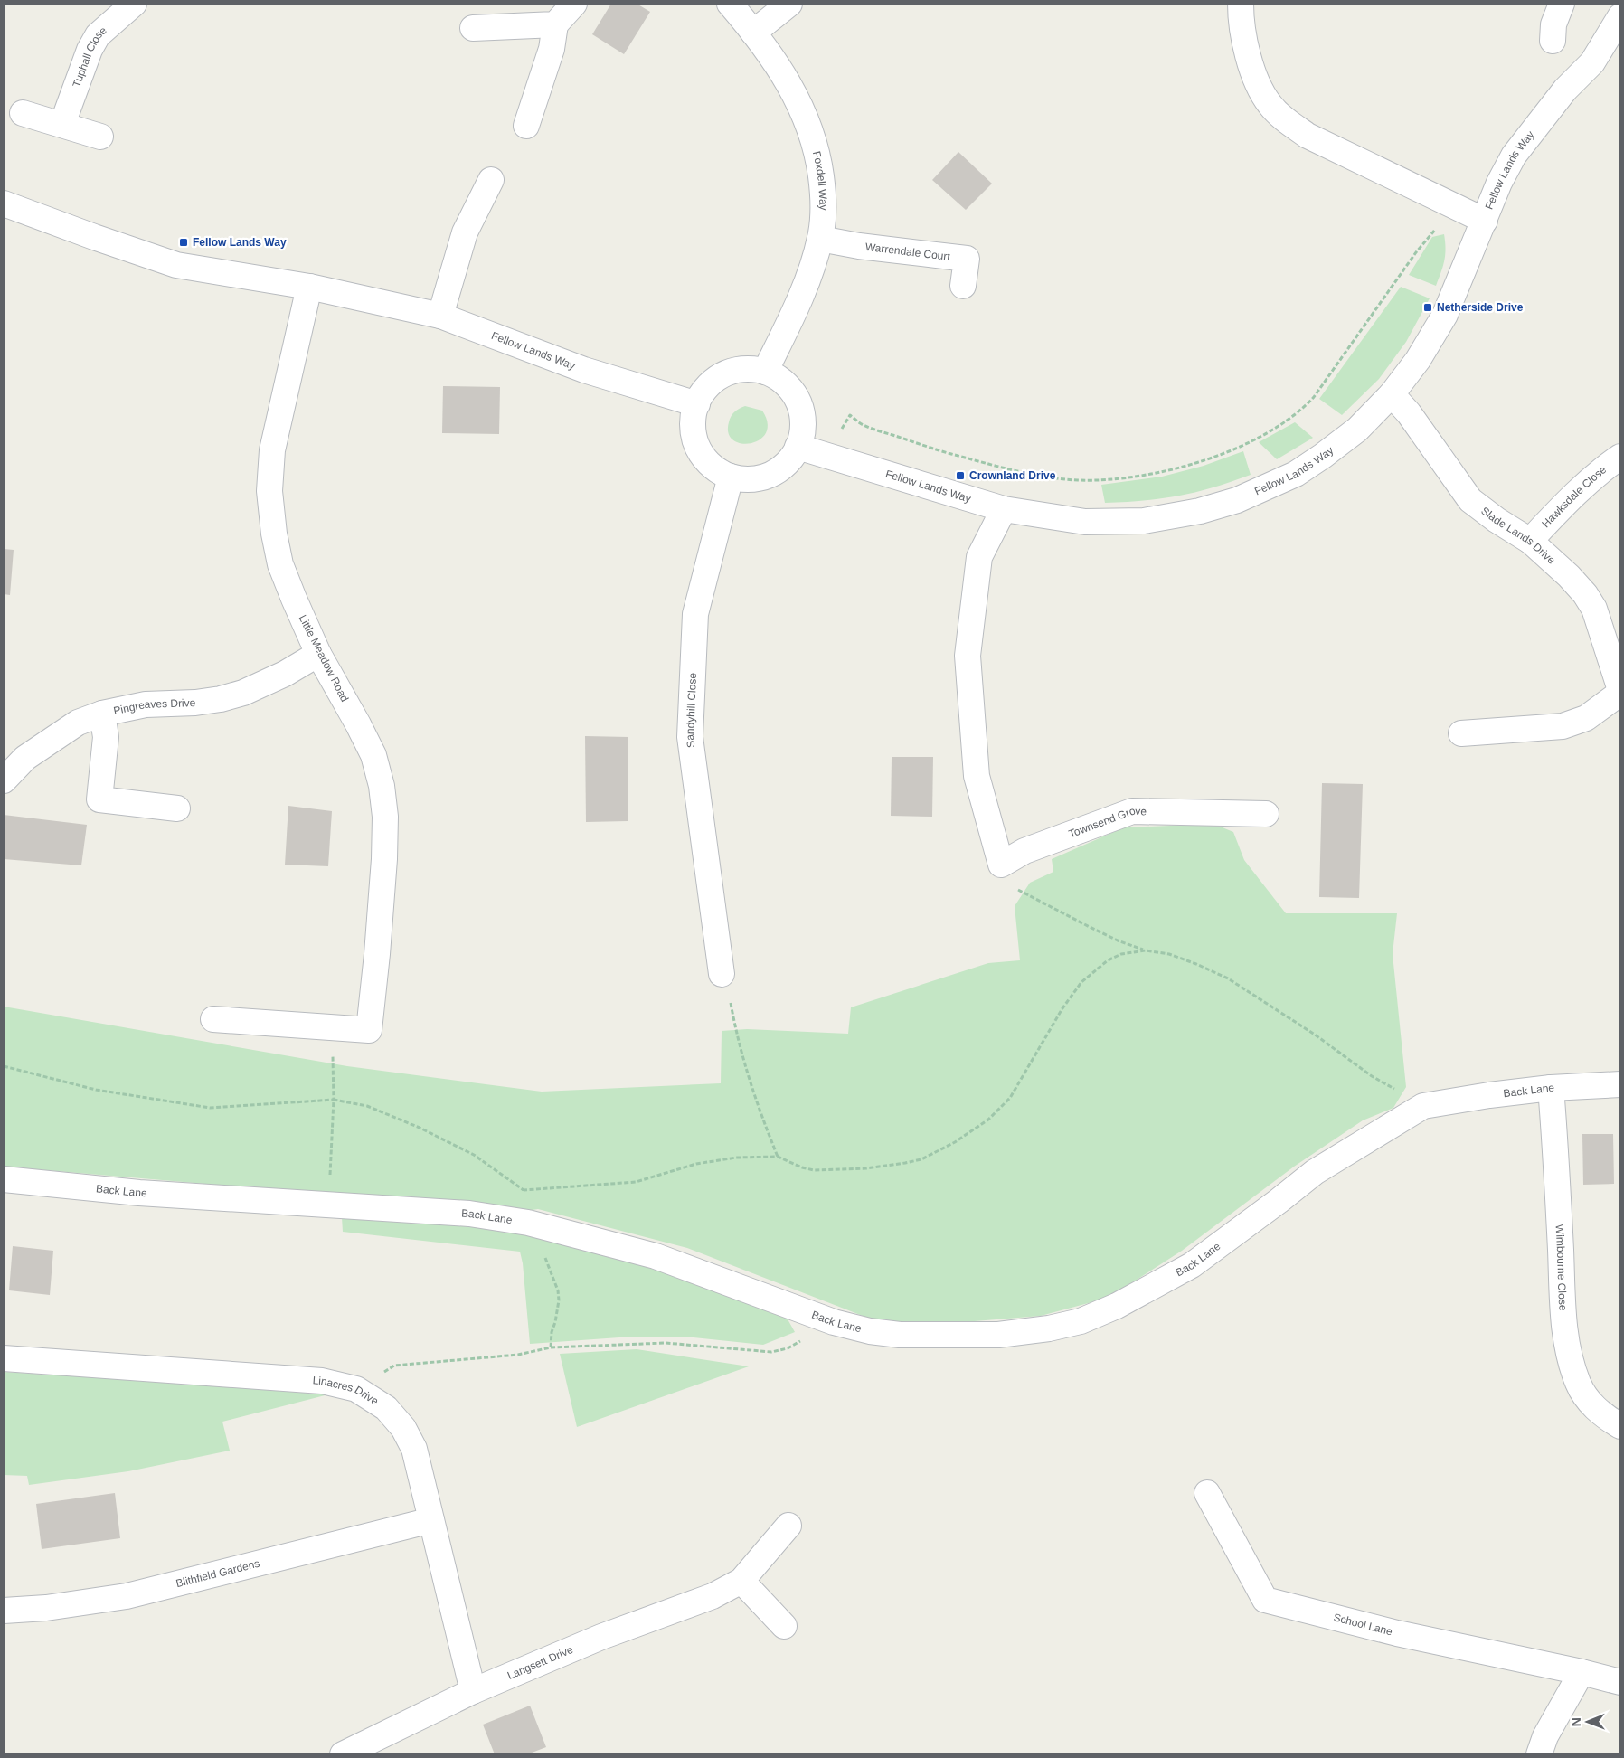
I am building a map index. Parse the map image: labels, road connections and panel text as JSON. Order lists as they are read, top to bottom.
{
  "streets": {
    "street": [
      "Tuphall Close",
      "Fellow Lands Way",
      "Foxdell Way",
      "Warrendale Court",
      "Hawksdale Close",
      "Slade Lands Drive",
      "Little Meadow Road",
      "Pingreaves Drive",
      "Sandyhill Close",
      "Townsend Grove",
      "Back Lane",
      "Wimbourne Close",
      "Linacres Drive",
      "Blithfield Gardens",
      "School Lane",
      "Langsett Drive"
    ]
  },
  "crossings": [
    ["Fellow Lands Way", "Foxdell Way"],
    ["Fellow Lands Way", "Slade Lands Drive"],
    ["Fellow Lands Way", "Little Meadow Road"],
    ["Fellow Lands Way", "Sandyhill Close"],
    ["Foxdell Way", "Warrendale Court"],
    ["Foxdell Way", "Sandyhill Close"],
    ["Hawksdale Close", "Slade Lands Drive"],
    ["Little Meadow Road", "Pingreaves Drive"],
    ["Back Lane", "Wimbourne Close"],
    ["Linacres Drive", "Blithfield Gardens"],
    ["Linacres Drive", "Langsett Drive"]
  ],
  "places": {
    "transit": ["Fellow Lands Way", "Netherside Drive", "Crownland Drive"]
  },
  "north": "left"
}
